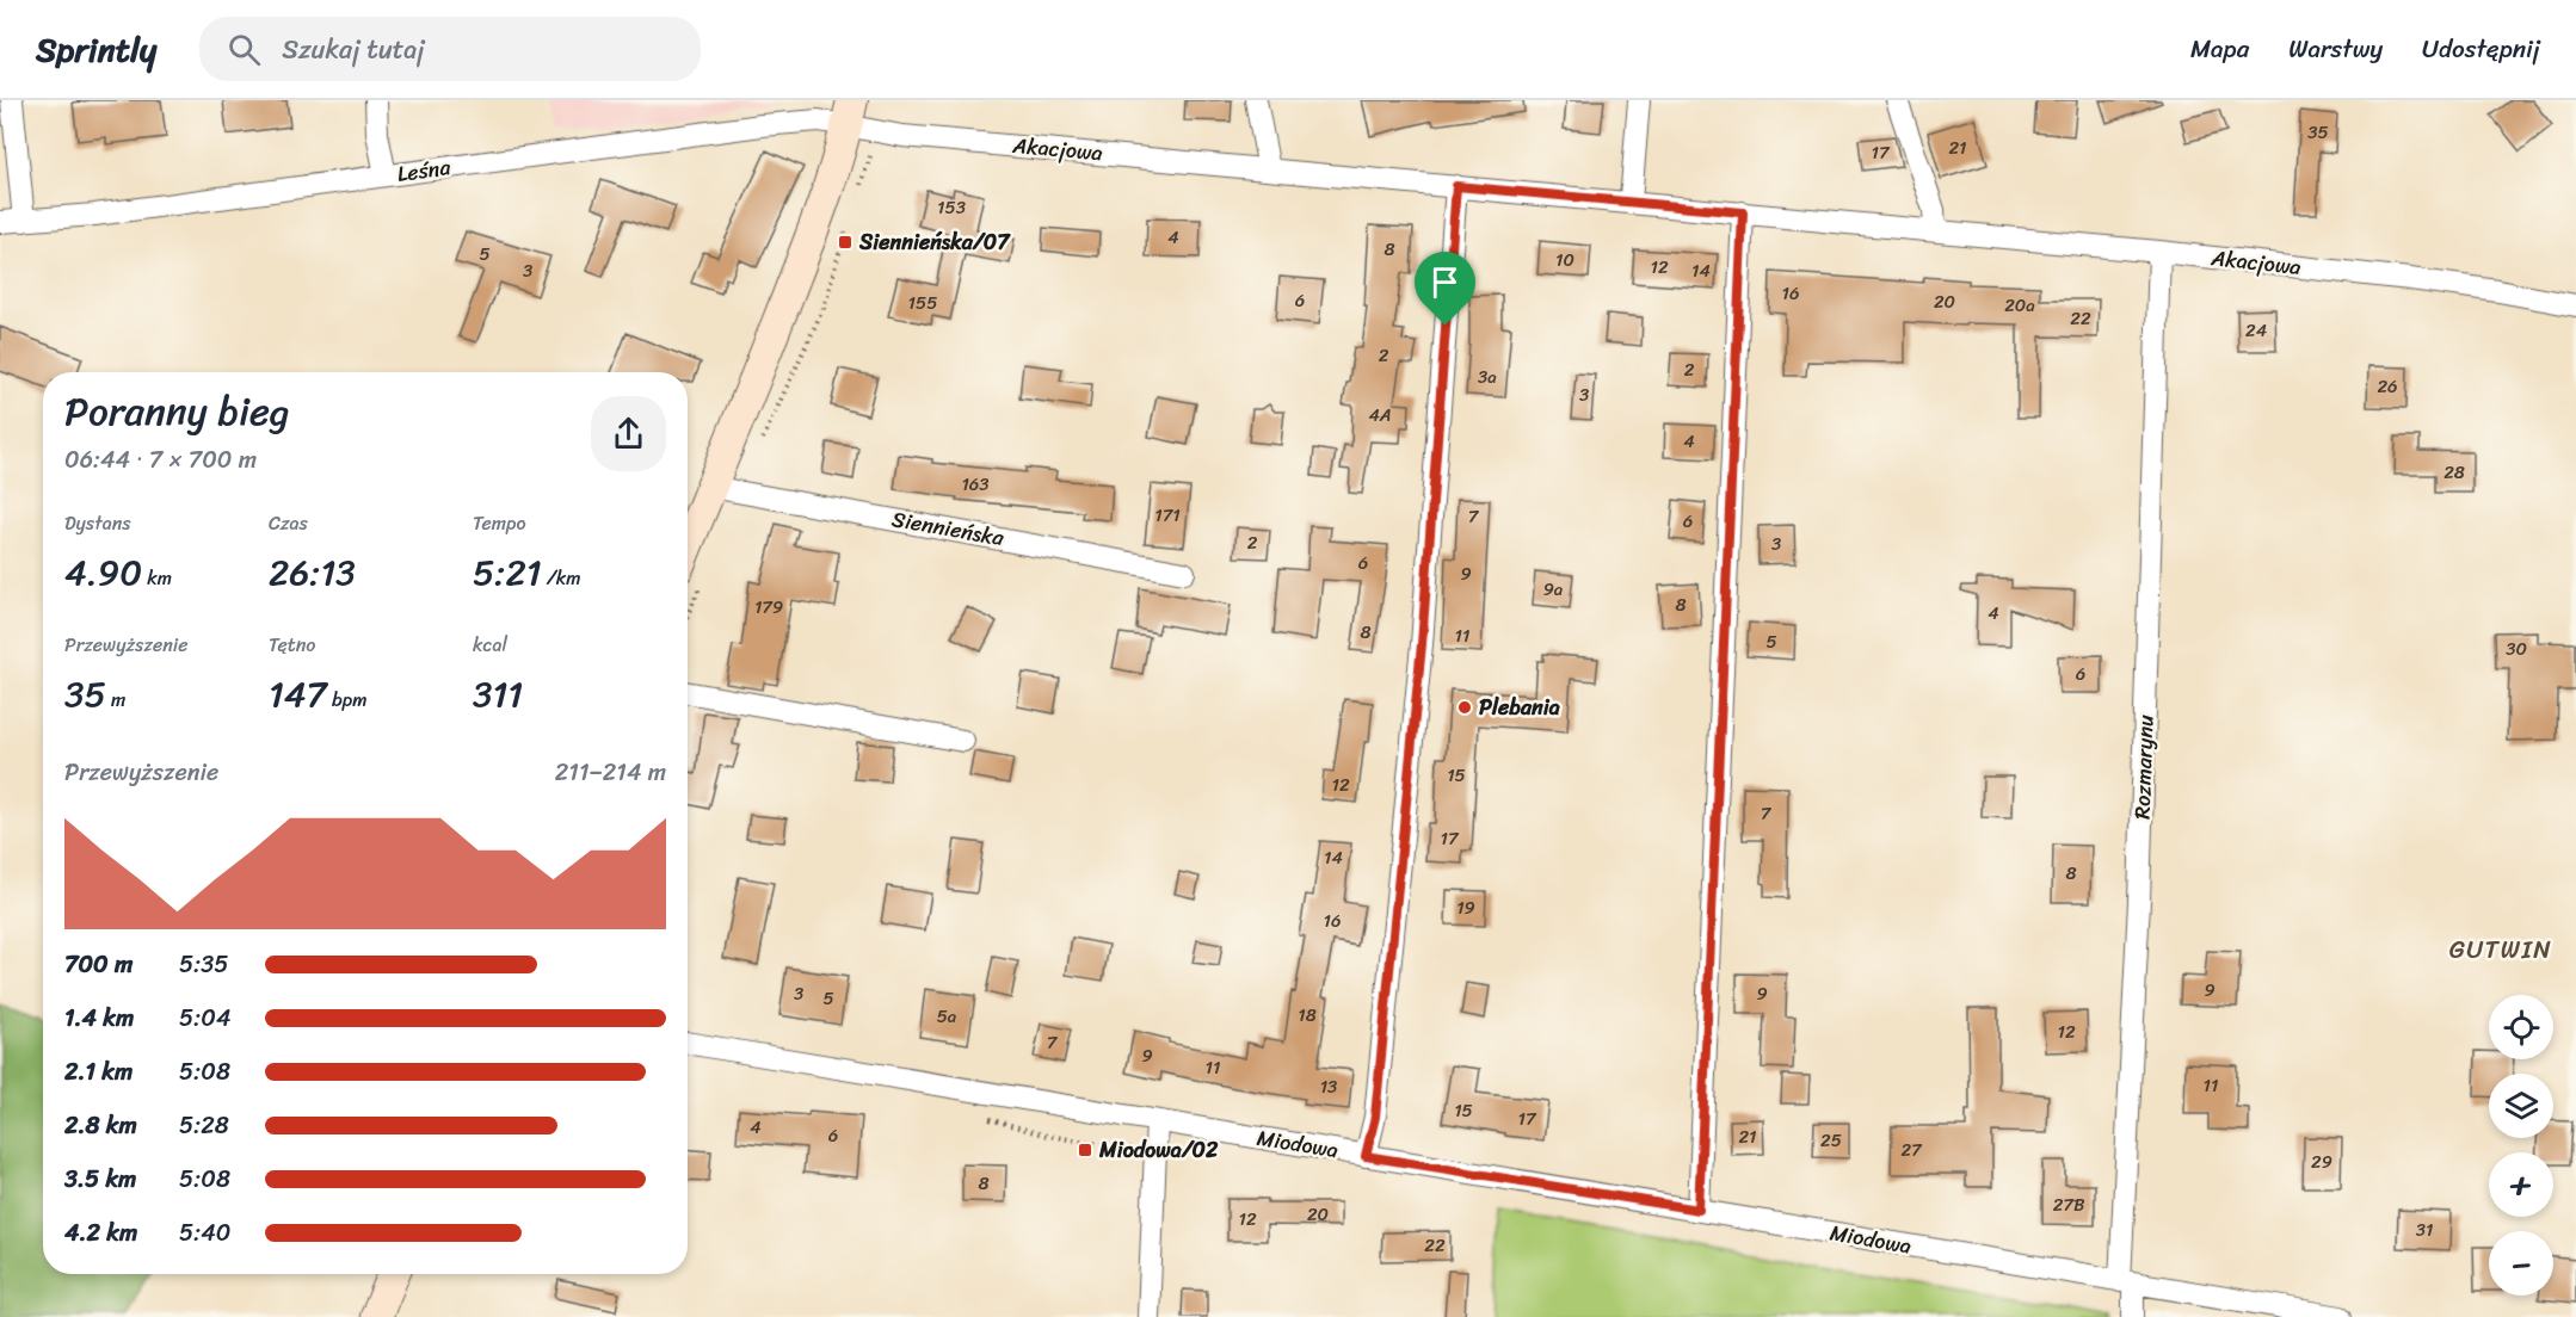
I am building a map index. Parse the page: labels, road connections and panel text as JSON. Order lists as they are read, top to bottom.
{
  "streets": {
    "street": [
      "Akacjowa",
      "Leśna",
      "Siennieńska",
      "Rozmarynu",
      "Miodowa"
    ]
  },
  "crossings": [
    ["Akacjowa", "Leśna"],
    ["Akacjowa", "Rozmarynu"],
    ["Rozmarynu", "Miodowa"]
  ],
  "districts": ["GUTWIN"],
  "places": {
    "transit": ["Siennieńska/07", "Miodowa/02"],
    "other": ["Plebania"]
  },
  "house_numbers": [
    "35",
    "21",
    "17",
    "153",
    "4",
    "8",
    "5",
    "10",
    "12",
    "3",
    "14",
    "16",
    "6",
    "20",
    "155",
    "20a",
    "22",
    "24",
    "2",
    "2",
    "3a",
    "26",
    "3",
    "4A",
    "4",
    "28",
    "163",
    "171",
    "7",
    "6",
    "2",
    "3",
    "6",
    "9",
    "9a",
    "8",
    "179",
    "4",
    "8",
    "11",
    "5",
    "30",
    "6",
    "15",
    "12",
    "7",
    "17",
    "14",
    "8",
    "19",
    "16",
    "9",
    "3",
    "9",
    "5",
    "18",
    "5a",
    "12",
    "7",
    "9",
    "11",
    "11",
    "13",
    "15",
    "17",
    "4",
    "6",
    "21",
    "25",
    "27",
    "29",
    "8",
    "27B",
    "20",
    "12",
    "31",
    "22"
  ],
  "page": {
    "header": "Sprintly",
    "search": "Szukaj tutaj",
    "nav": ["Mapa", "Warstwy", "Udostępnij"],
    "heading": ["Poranny bieg", "06:44 · 7 × 700 m"],
    "stats": [
      ["Dystans", "4.90 km"],
      ["Czas", "26:13"],
      ["Tempo", "5:21 /km"],
      ["Przewyższenie", "35 m"],
      ["Tętno", "147 bpm"],
      ["kcal", "311"]
    ],
    "chart": ["Przewyższenie", "211–214 m"],
    "list": [
      {
        "name": "700 m",
        "note": "5:35"
      },
      {
        "name": "1.4 km",
        "note": "5:04"
      },
      {
        "name": "2.1 km",
        "note": "5:08"
      },
      {
        "name": "2.8 km",
        "note": "5:28"
      },
      {
        "name": "3.5 km",
        "note": "5:08"
      },
      {
        "name": "4.2 km",
        "note": "5:40"
      }
    ],
    "map_buttons": ["+", "−"]
  }
}
